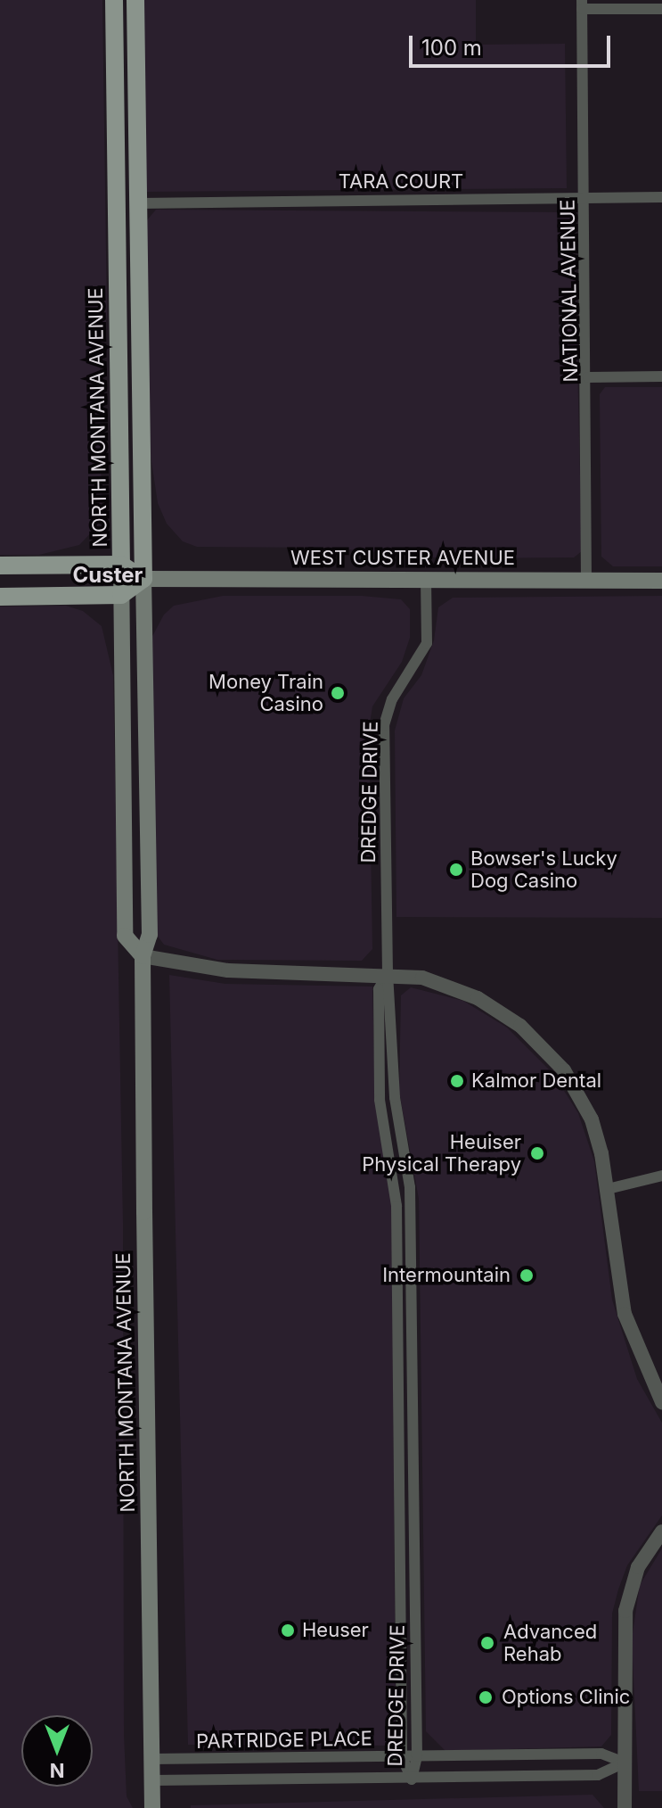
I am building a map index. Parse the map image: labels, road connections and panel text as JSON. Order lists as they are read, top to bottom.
{
  "streets": {
    "main road": ["NORTH MONTANA AVENUE", "WEST CUSTER AVENUE"],
    "street": [
      "TARA COURT",
      "NATIONAL AVENUE",
      "DREDGE DRIVE",
      "PARTRIDGE PLACE"
    ]
  },
  "crossings": [
    ["TARA COURT", "NATIONAL AVENUE"],
    ["TARA COURT", "NORTH MONTANA AVENUE"],
    ["NATIONAL AVENUE", "WEST CUSTER AVENUE"],
    ["NORTH MONTANA AVENUE", "WEST CUSTER AVENUE"],
    ["NORTH MONTANA AVENUE", "PARTRIDGE PLACE"],
    ["WEST CUSTER AVENUE", "DREDGE DRIVE"],
    ["DREDGE DRIVE", "PARTRIDGE PLACE"]
  ],
  "districts": ["Custer"],
  "places": [
    "Money Train Casino",
    "Bowser's Lucky Dog Casino",
    "Kalmor Dental",
    "Heuiser Physical Therapy",
    "Intermountain",
    "Heuser",
    "Advanced Rehab",
    "Options Clinic"
  ],
  "scale_bar": "100 m",
  "north": "bottom"
}
